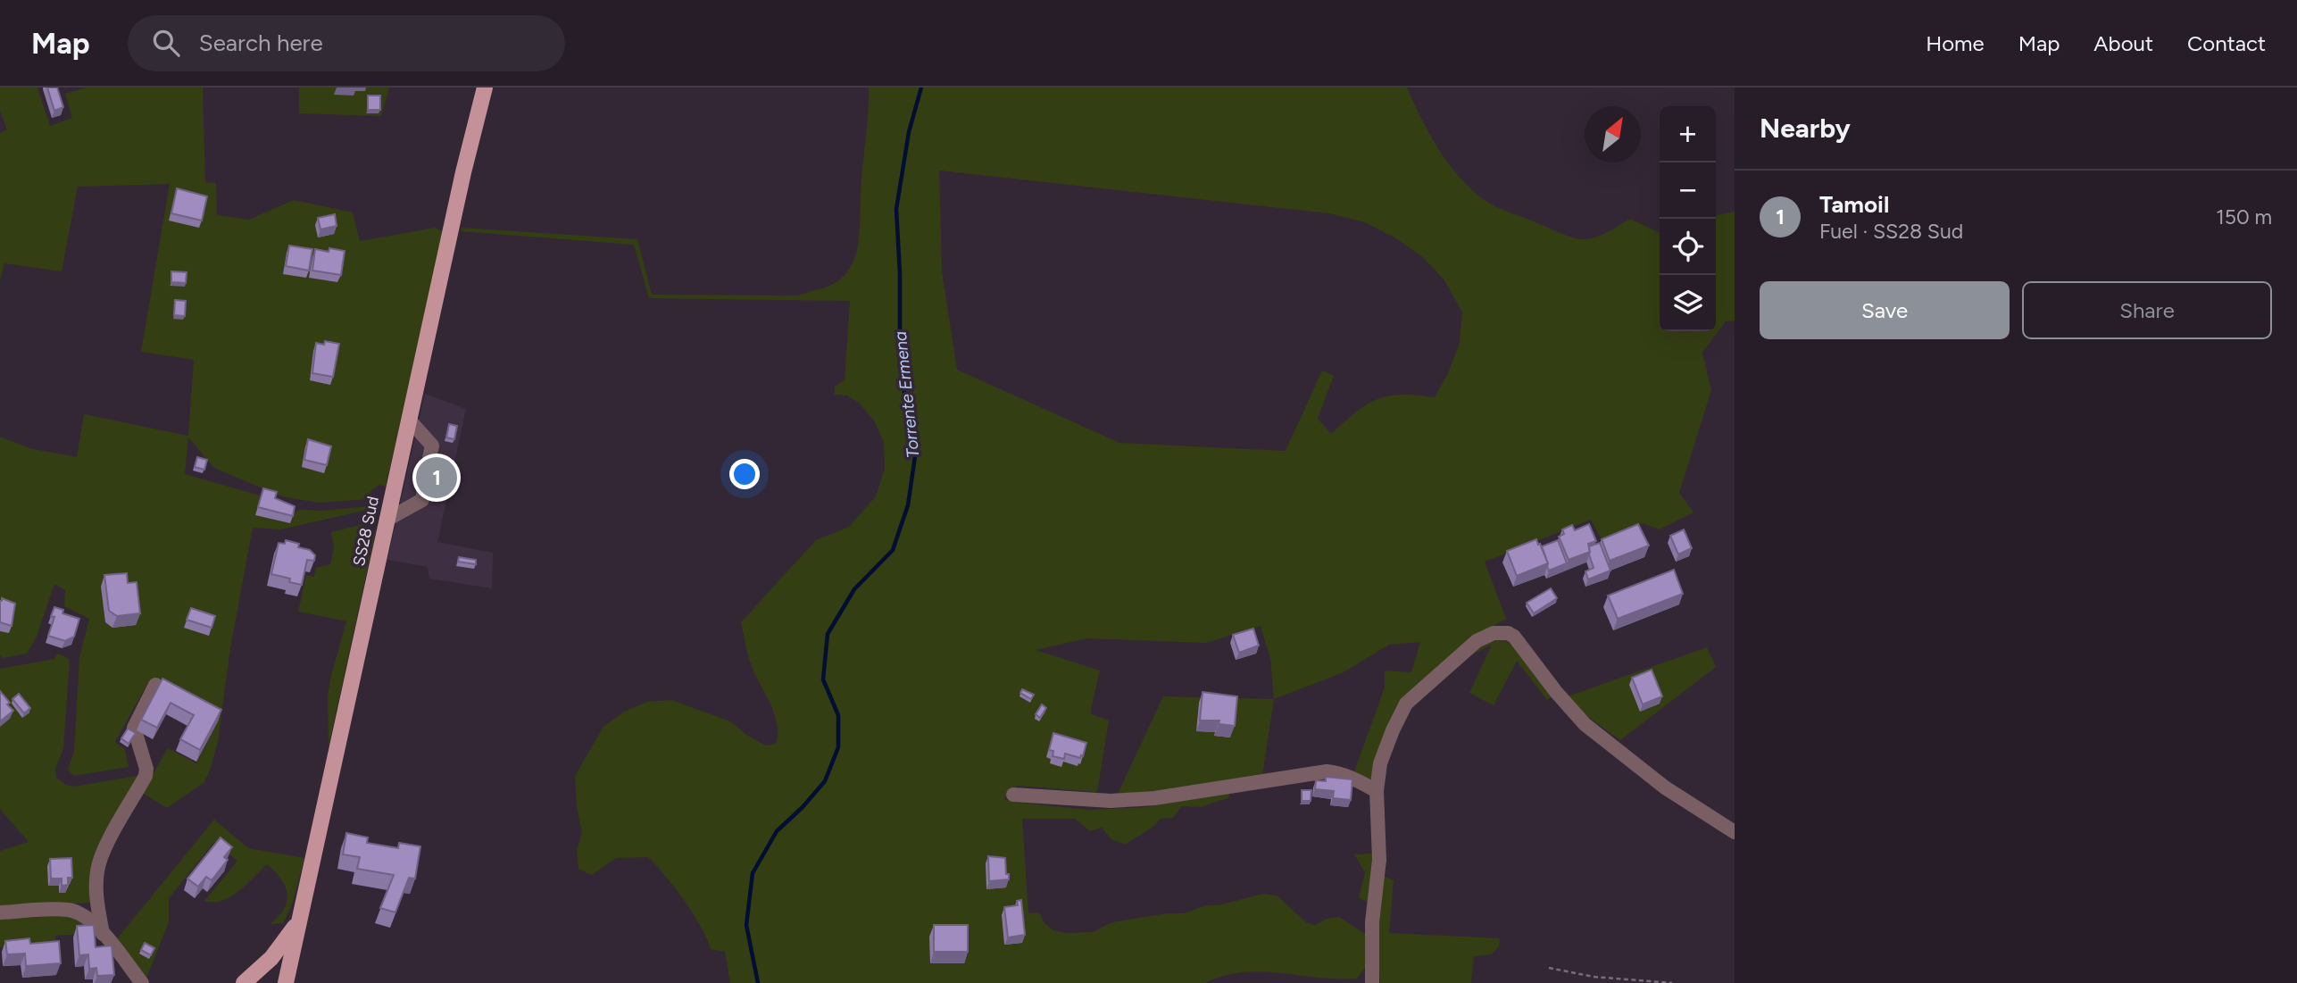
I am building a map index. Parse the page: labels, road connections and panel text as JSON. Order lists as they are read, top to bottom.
{
  "streets": {
    "main road": ["SS28 Sud"]
  },
  "water": ["Torrente Ermena"],
  "north": "top right",
  "page": {
    "header": "Map",
    "search": "Search here",
    "nav": [
      "Home",
      "Map",
      "About",
      "Contact"
    ],
    "heading": "Nearby",
    "map_buttons": ["+", "−"],
    "list": [
      {
        "mark": "1",
        "name": "Tamoil",
        "note": "Fuel · SS28 Sud",
        "value": "150 m"
      }
    ],
    "buttons": ["Save", "Share"],
    "pins": "1"
  }
}
